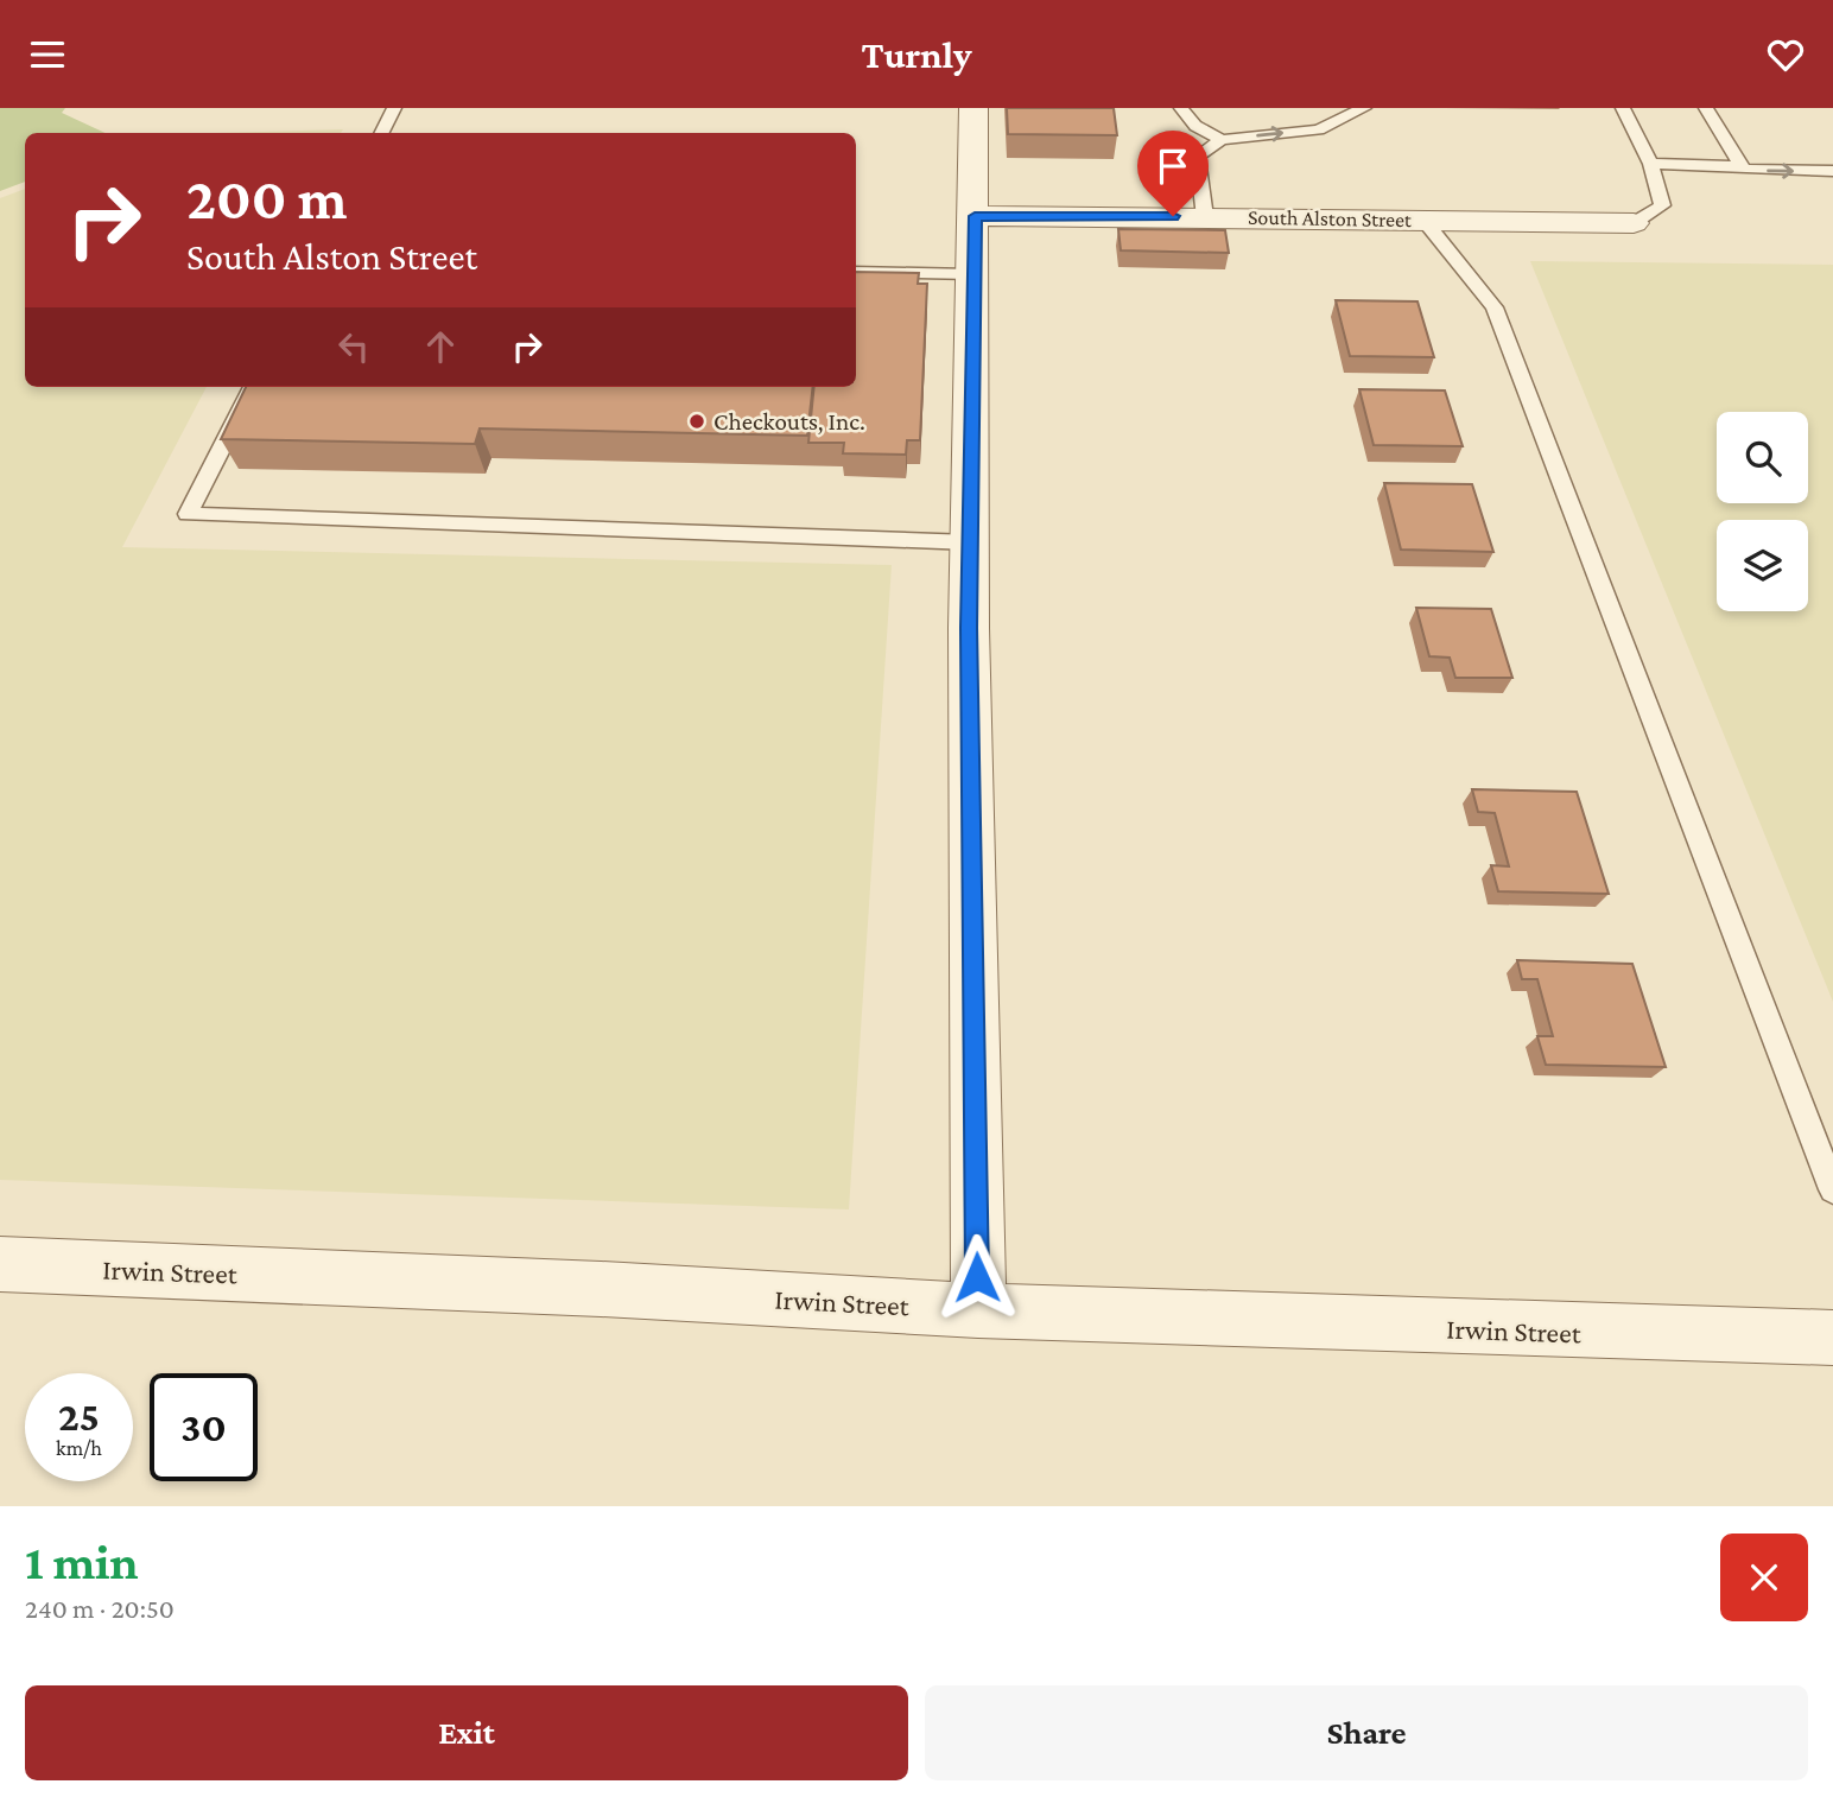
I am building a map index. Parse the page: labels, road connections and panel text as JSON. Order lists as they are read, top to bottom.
{
  "streets": {
    "street": ["South Alston Street", "Irwin Street"]
  },
  "places": ["Checkouts, Inc."],
  "page": {
    "header": "Turnly",
    "turn": ["200 m", "South Alston Street"],
    "speed": "25 km/h",
    "limit": "30",
    "heading": ["1 min", "240 m · 20:50"],
    "buttons": ["Exit", "Share"]
  }
}
